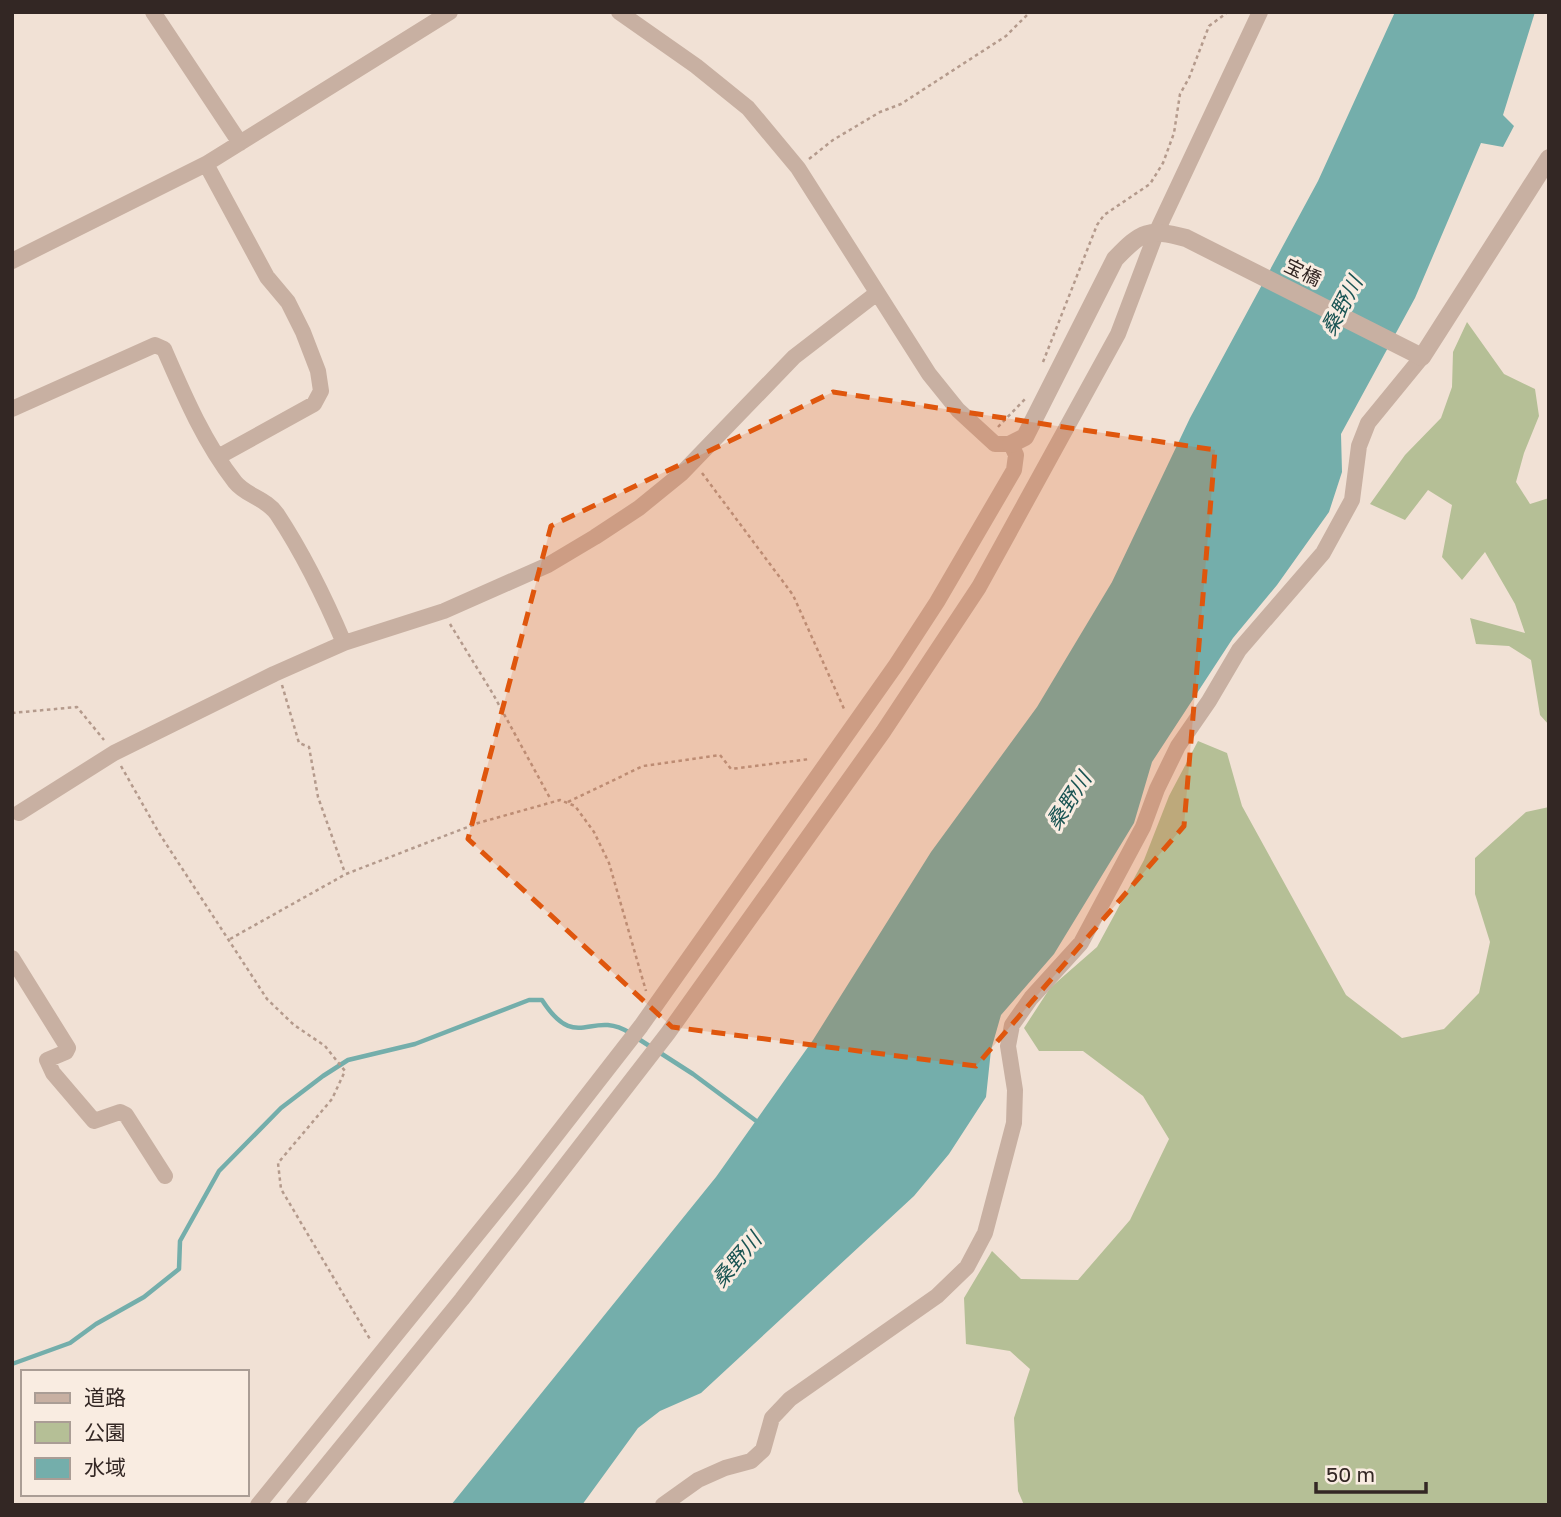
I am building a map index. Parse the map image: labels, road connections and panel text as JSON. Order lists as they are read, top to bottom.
{
  "streets": {
    "street": ["宝橋"]
  },
  "water": ["桑野川"],
  "legend": ["道路", "公園", "水域"],
  "scale_bar": "50 m"
}
